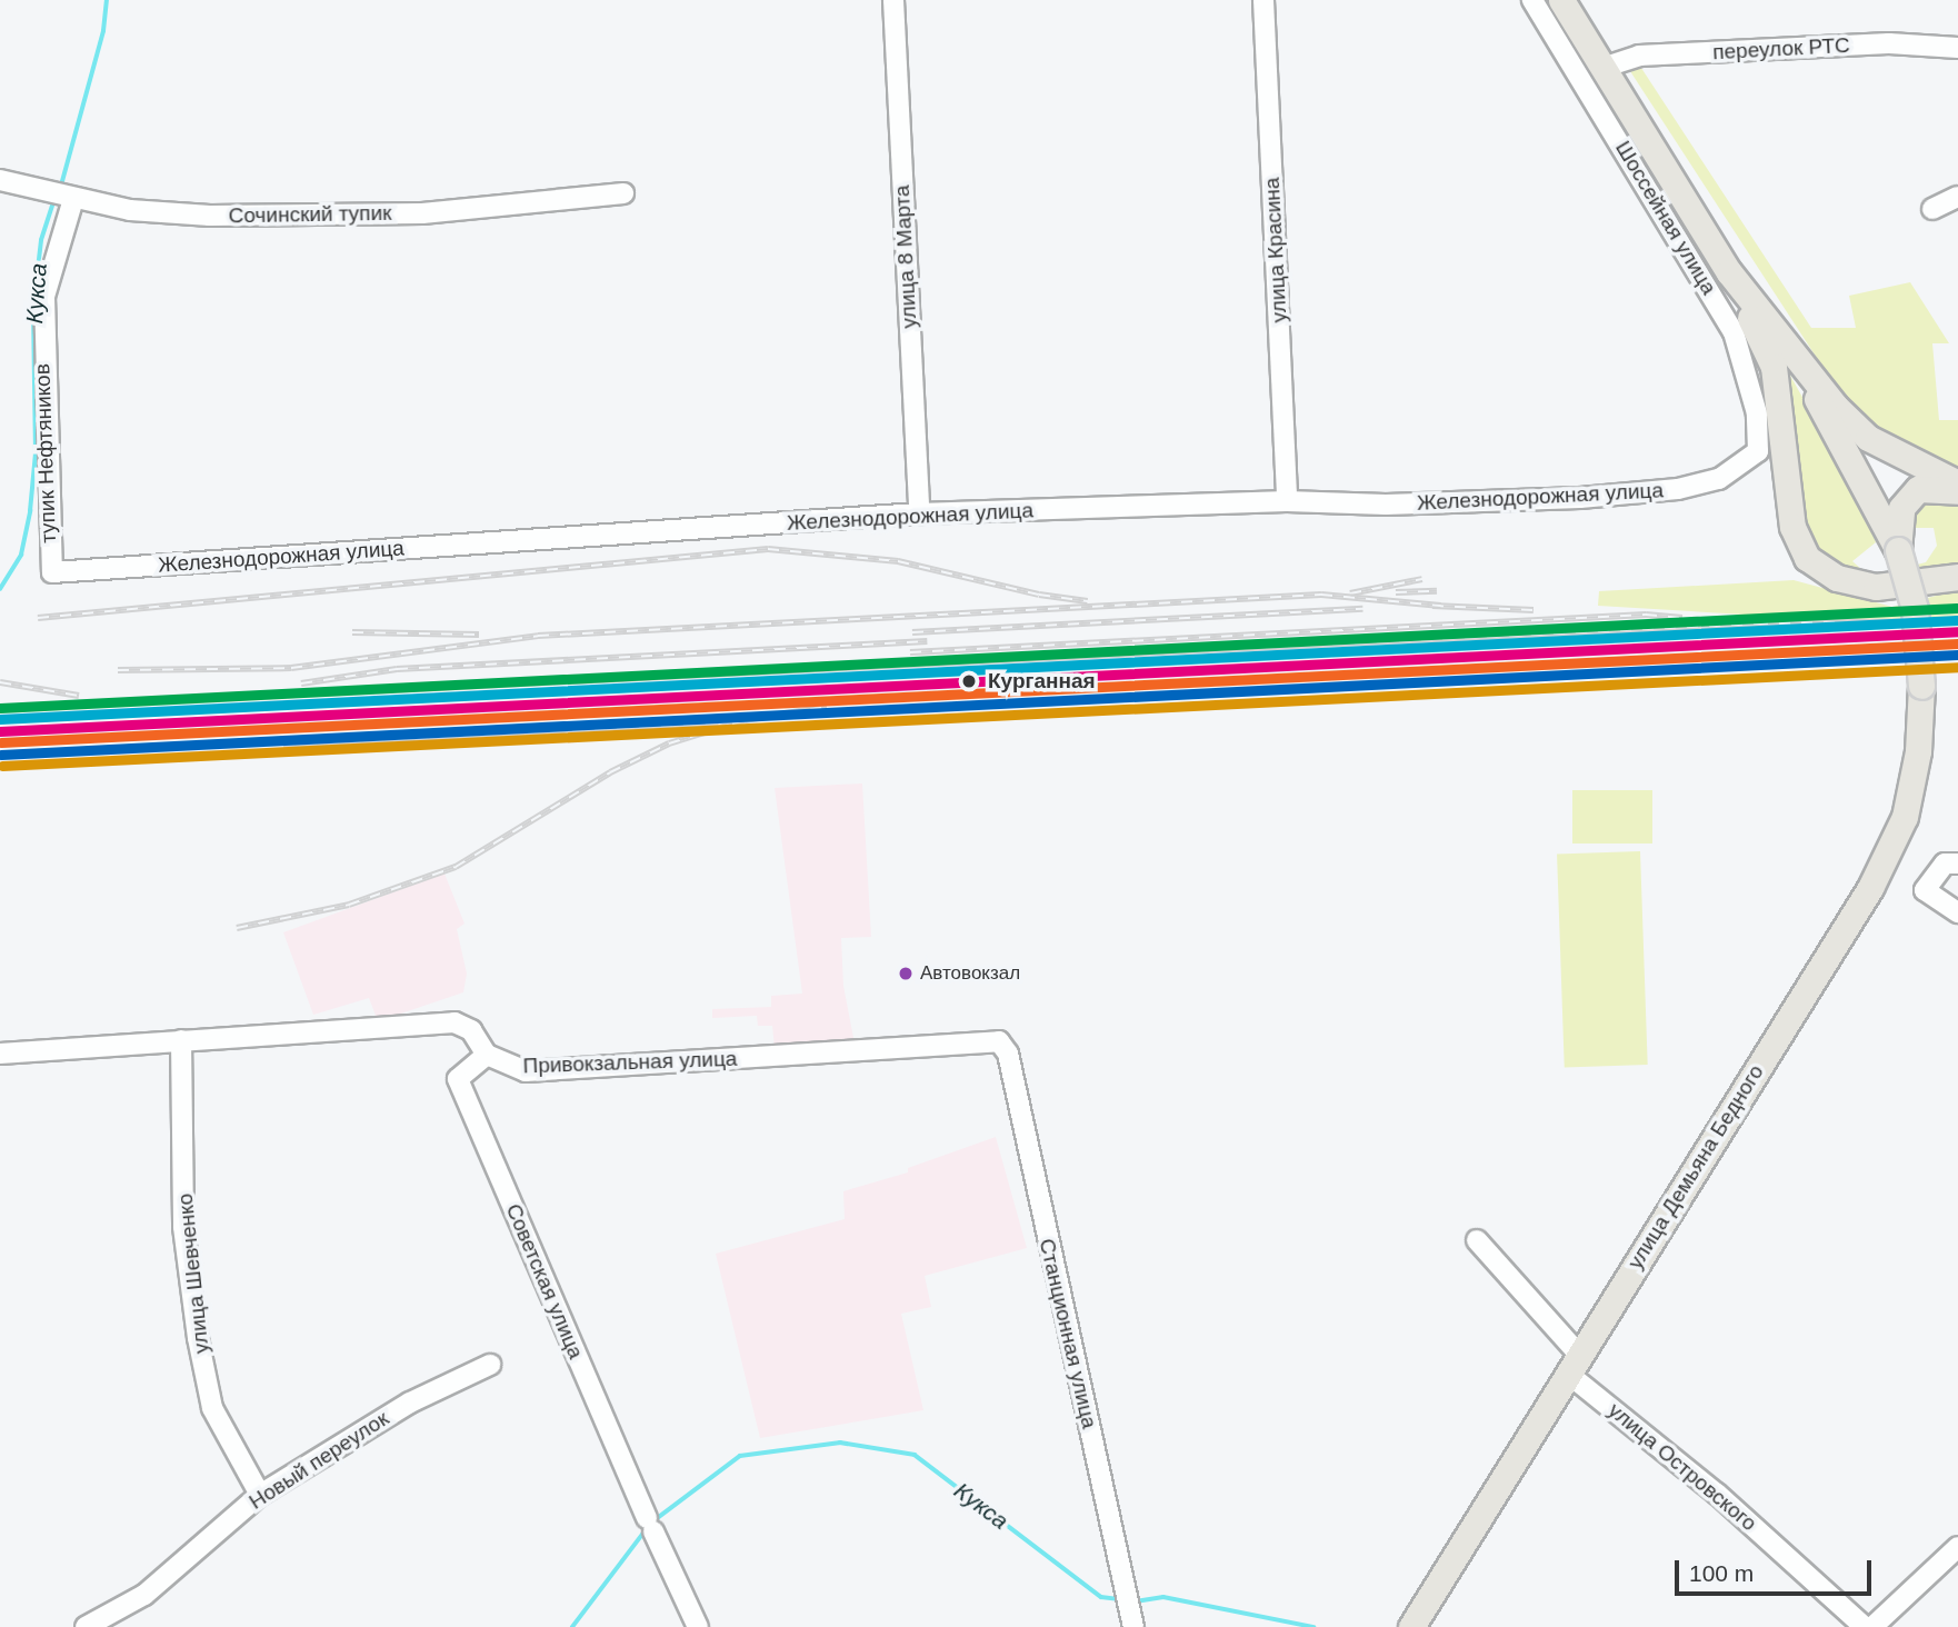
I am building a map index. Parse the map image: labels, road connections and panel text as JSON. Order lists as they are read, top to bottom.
{
  "streets": {
    "main road": ["Шоссейная улица", "улица Демьяна Бедного"],
    "street": [
      "переулок РТС",
      "Сочинский тупик",
      "улица Красина",
      "улица 8 Марта",
      "тупик Нефтяников",
      "Железнодорожная улица",
      "Привокзальная улица",
      "улица Шевченко",
      "Советская улица",
      "Станционная улица",
      "Новый переулок",
      "улица Островского"
    ]
  },
  "crossings": [
    ["переулок РТС", "Шоссейная улица"],
    ["Сочинский тупик", "тупик Нефтяников"],
    ["Шоссейная улица", "Железнодорожная улица"],
    ["улица Красина", "Железнодорожная улица"],
    ["улица 8 Марта", "Железнодорожная улица"],
    ["тупик Нефтяников", "Железнодорожная улица"],
    ["Привокзальная улица", "улица Шевченко"],
    ["Привокзальная улица", "Советская улица"],
    ["Привокзальная улица", "Станционная улица"],
    ["улица Демьяна Бедного", "улица Островского"],
    ["улица Шевченко", "Новый переулок"]
  ],
  "water": ["Кукса"],
  "places": ["Курганная", "Автовокзал"],
  "scale_bar": "100 m"
}
